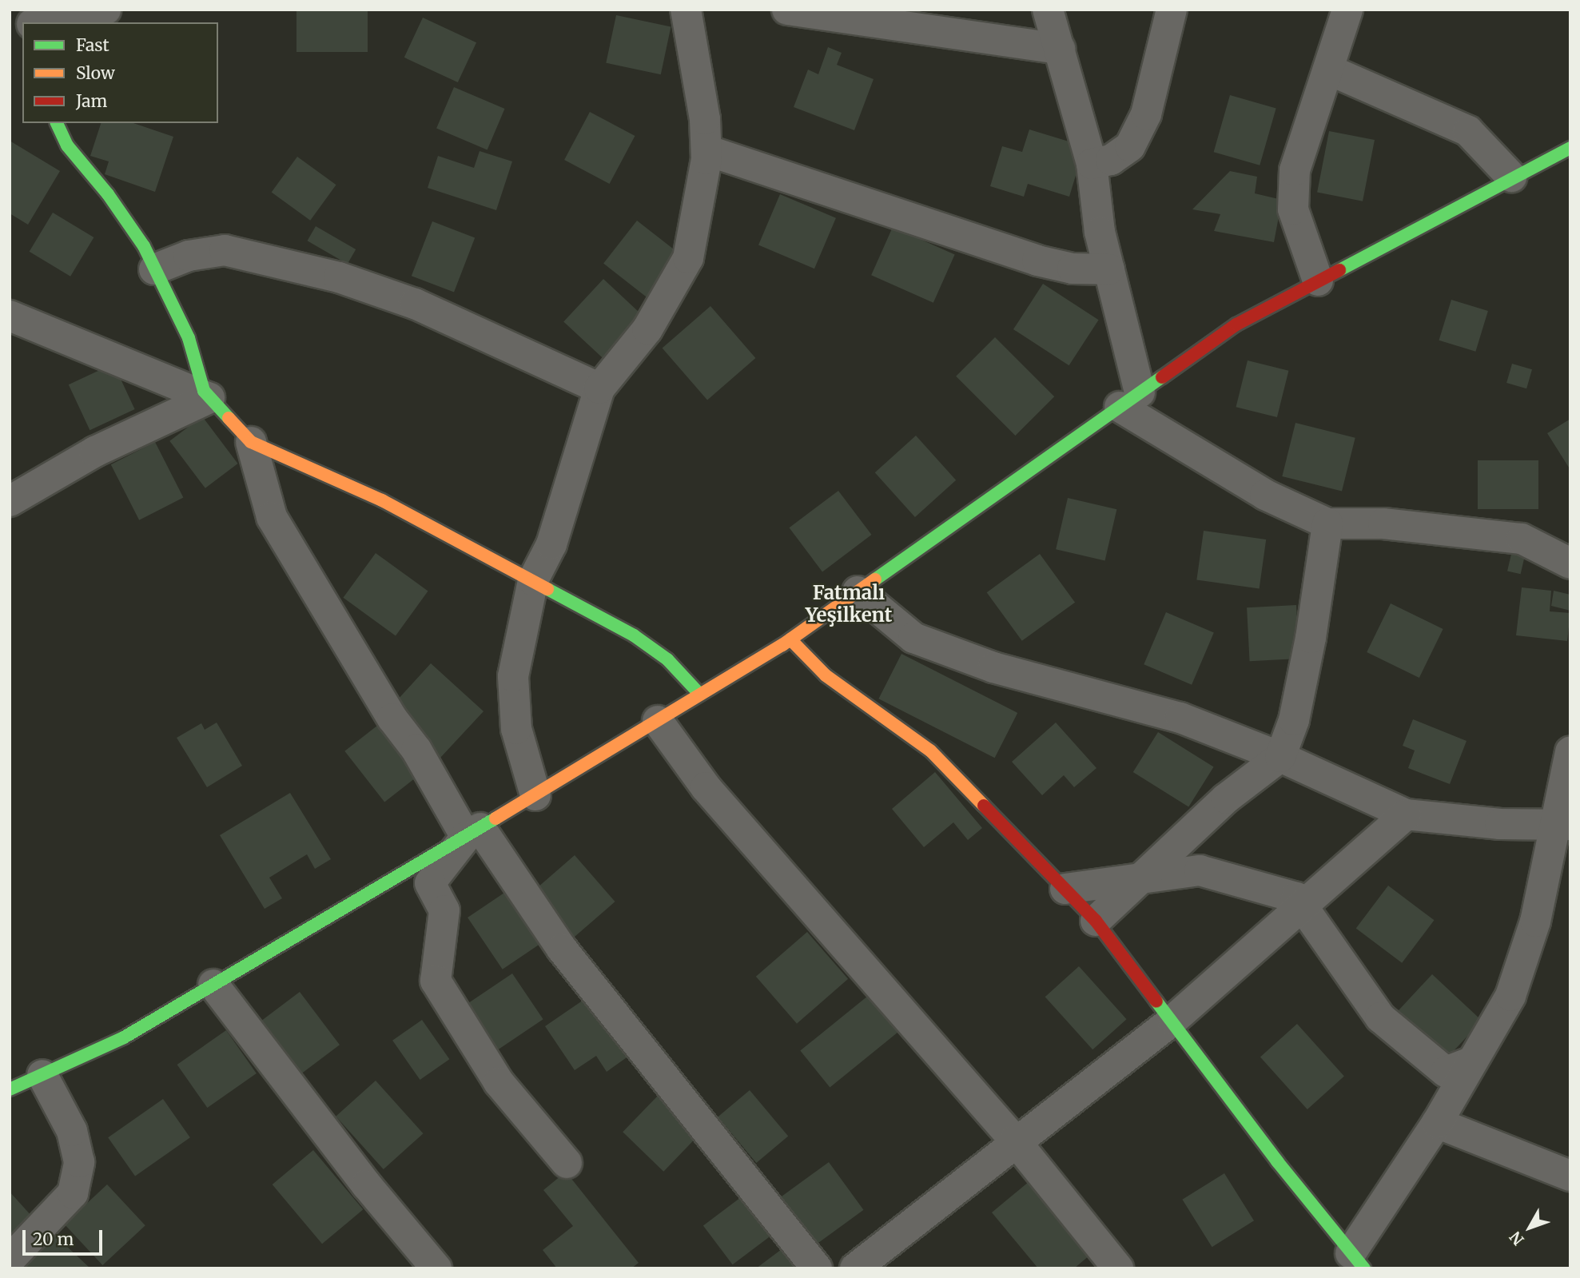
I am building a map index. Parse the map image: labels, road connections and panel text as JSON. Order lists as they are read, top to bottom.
{
  "districts": ["Fatmalı Yeşilkent"],
  "legend": ["Fast", "Slow", "Jam"],
  "scale_bar": "20 m",
  "north": "bottom left"
}
